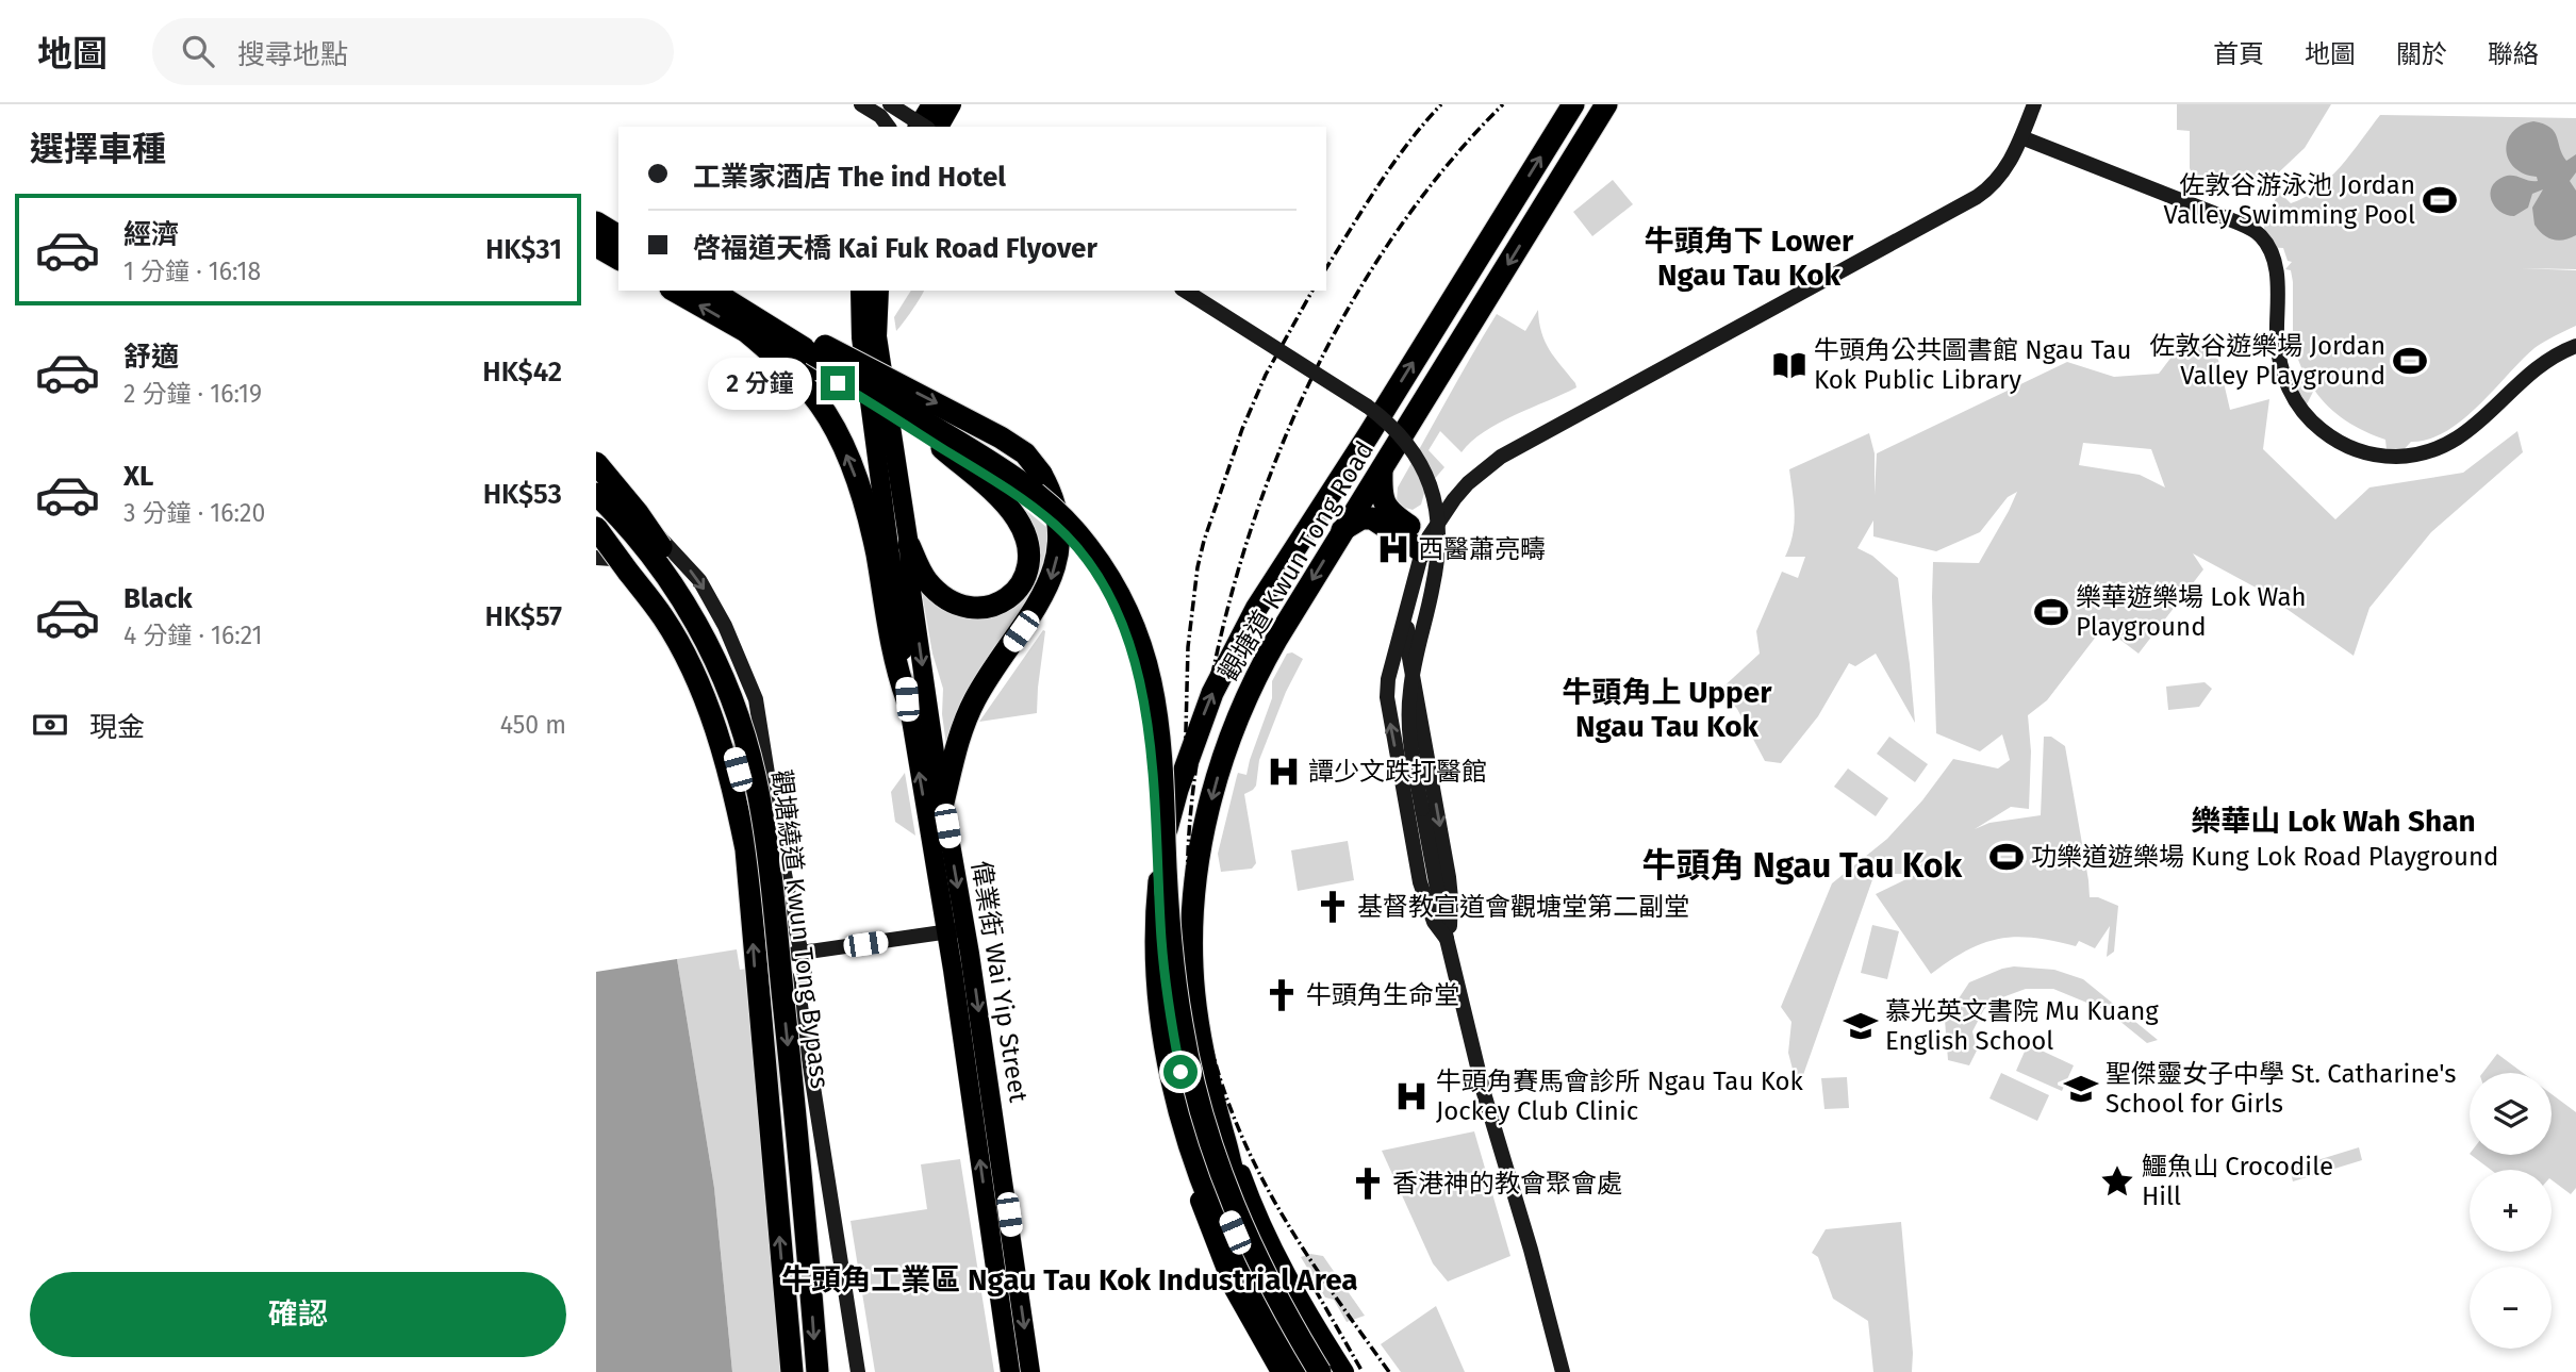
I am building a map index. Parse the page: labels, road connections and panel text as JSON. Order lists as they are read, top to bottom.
{
  "streets": {
    "highway": ["觀塘道 Kwun Tong Road", "觀塘繞道 Kwun Tong Bypass"],
    "main road": ["偉業街 Wai Yip Street"]
  },
  "districts": [
    "牛頭角下 Lower Ngau Tau Kok",
    "牛頭角上 Upper Ngau Tau Kok",
    "樂華山 Lok Wah Shan",
    "牛頭角 Ngau Tau Kok",
    "牛頭角工業區 Ngau Tau Kok Industrial Area"
  ],
  "places": {
    "sports": [
      "佐敦谷游泳池 Jordan Valley Swimming Pool",
      "佐敦谷遊樂場 Jordan Valley Playground",
      "樂華遊樂場 Lok Wah Playground",
      "功樂道遊樂場 Kung Lok Road Playground"
    ],
    "library": ["牛頭角公共圖書館 Ngau Tau Kok Public Library"],
    "hospital": ["西醫蕭亮疇", "譚少文跌打醫館", "牛頭角賽馬會診所 Ngau Tau Kok Jockey Club Clinic"],
    "church": ["基督教宣道會觀塘堂第二副堂", "牛頭角生命堂", "香港神的教會聚會處"],
    "school or university": ["慕光英文書院 Mu Kuang English School", "聖傑靈女子中學 St. Catharine's School for Girls"],
    "place": ["鱷魚山 Crocodile Hill"]
  },
  "page": {
    "header": "地圖",
    "search": "搜尋地點",
    "nav": [
      "首頁",
      "地圖",
      "關於",
      "聯絡"
    ],
    "heading": "選擇車種",
    "banner": ["工業家酒店 The ind Hotel", "啓福道天橋 Kai Fuk Road Flyover"],
    "list": [
      {
        "name": "經濟",
        "note": "1 分鐘 · 16:18",
        "value": "HK$31"
      },
      {
        "name": "舒適",
        "note": "2 分鐘 · 16:19",
        "value": "HK$42"
      },
      {
        "name": "XL",
        "note": "3 分鐘 · 16:20",
        "value": "HK$53"
      },
      {
        "name": "Black",
        "note": "4 分鐘 · 16:21",
        "value": "HK$57"
      }
    ],
    "bubble": "2 分鐘",
    "pay": ["現金", "450 m"],
    "map_buttons": ["+", "−"],
    "buttons": "確認"
  }
}
